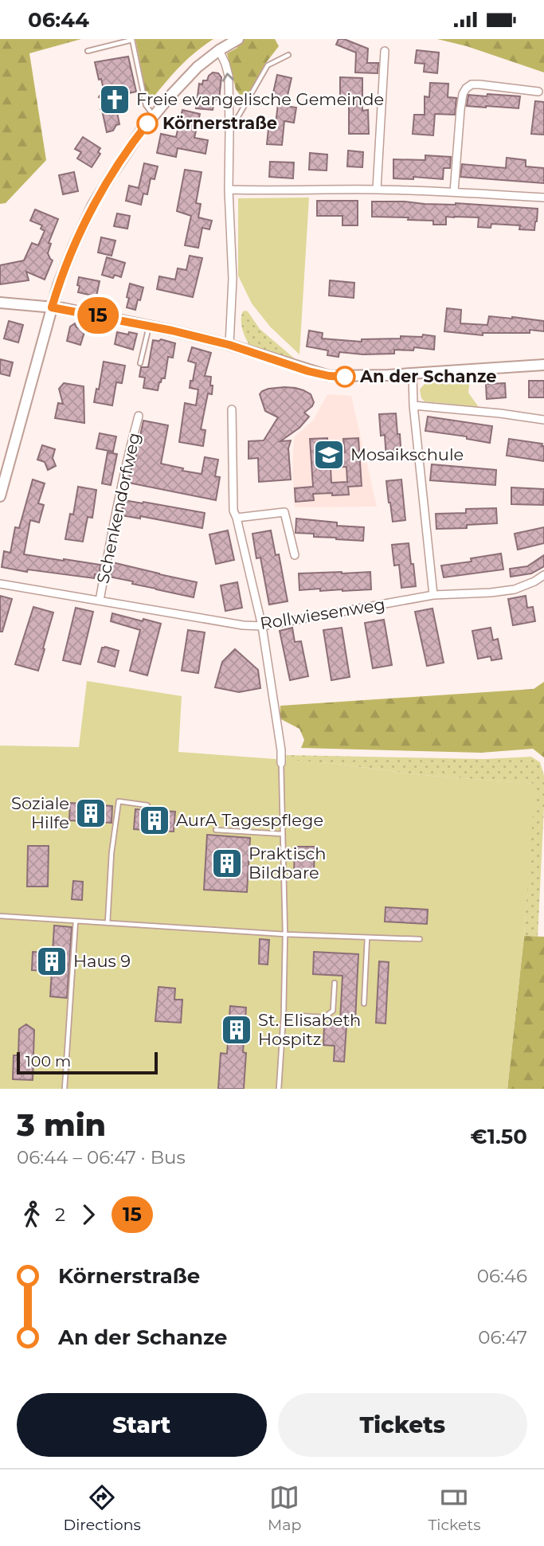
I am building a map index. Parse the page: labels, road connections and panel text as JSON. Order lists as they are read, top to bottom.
{
  "streets": {
    "street": ["Schenkendorfweg", "Rollwiesenweg"]
  },
  "crossings": [
    ["Schenkendorfweg", "Rollwiesenweg"]
  ],
  "places": {
    "church": ["Freie evangelische Gemeinde"],
    "other": ["Körnerstraße", "An der Schanze"],
    "school or university": ["Mosaikschule"],
    "building": [
      "Soziale Hilfe",
      "AurA Tagespflege",
      "Praktisch Bildbare",
      "Haus 9",
      "St. Elisabeth Hospitz"
    ]
  },
  "lines": ["bus line 15"],
  "scale_bar": "100 m",
  "page": {
    "status": "06:44",
    "on_map": "15",
    "scale": "100 m",
    "heading": ["3 min", "06:44 – 06:47 · Bus", "€1.50"],
    "legs": ["2", "15"],
    "list": [
      {
        "name": "Körnerstraße",
        "value": "06:46"
      },
      {
        "name": "An der Schanze",
        "value": "06:47"
      }
    ],
    "buttons": ["Start", "Tickets"],
    "tabs": ["Directions", "Map", "Tickets"]
  }
}
